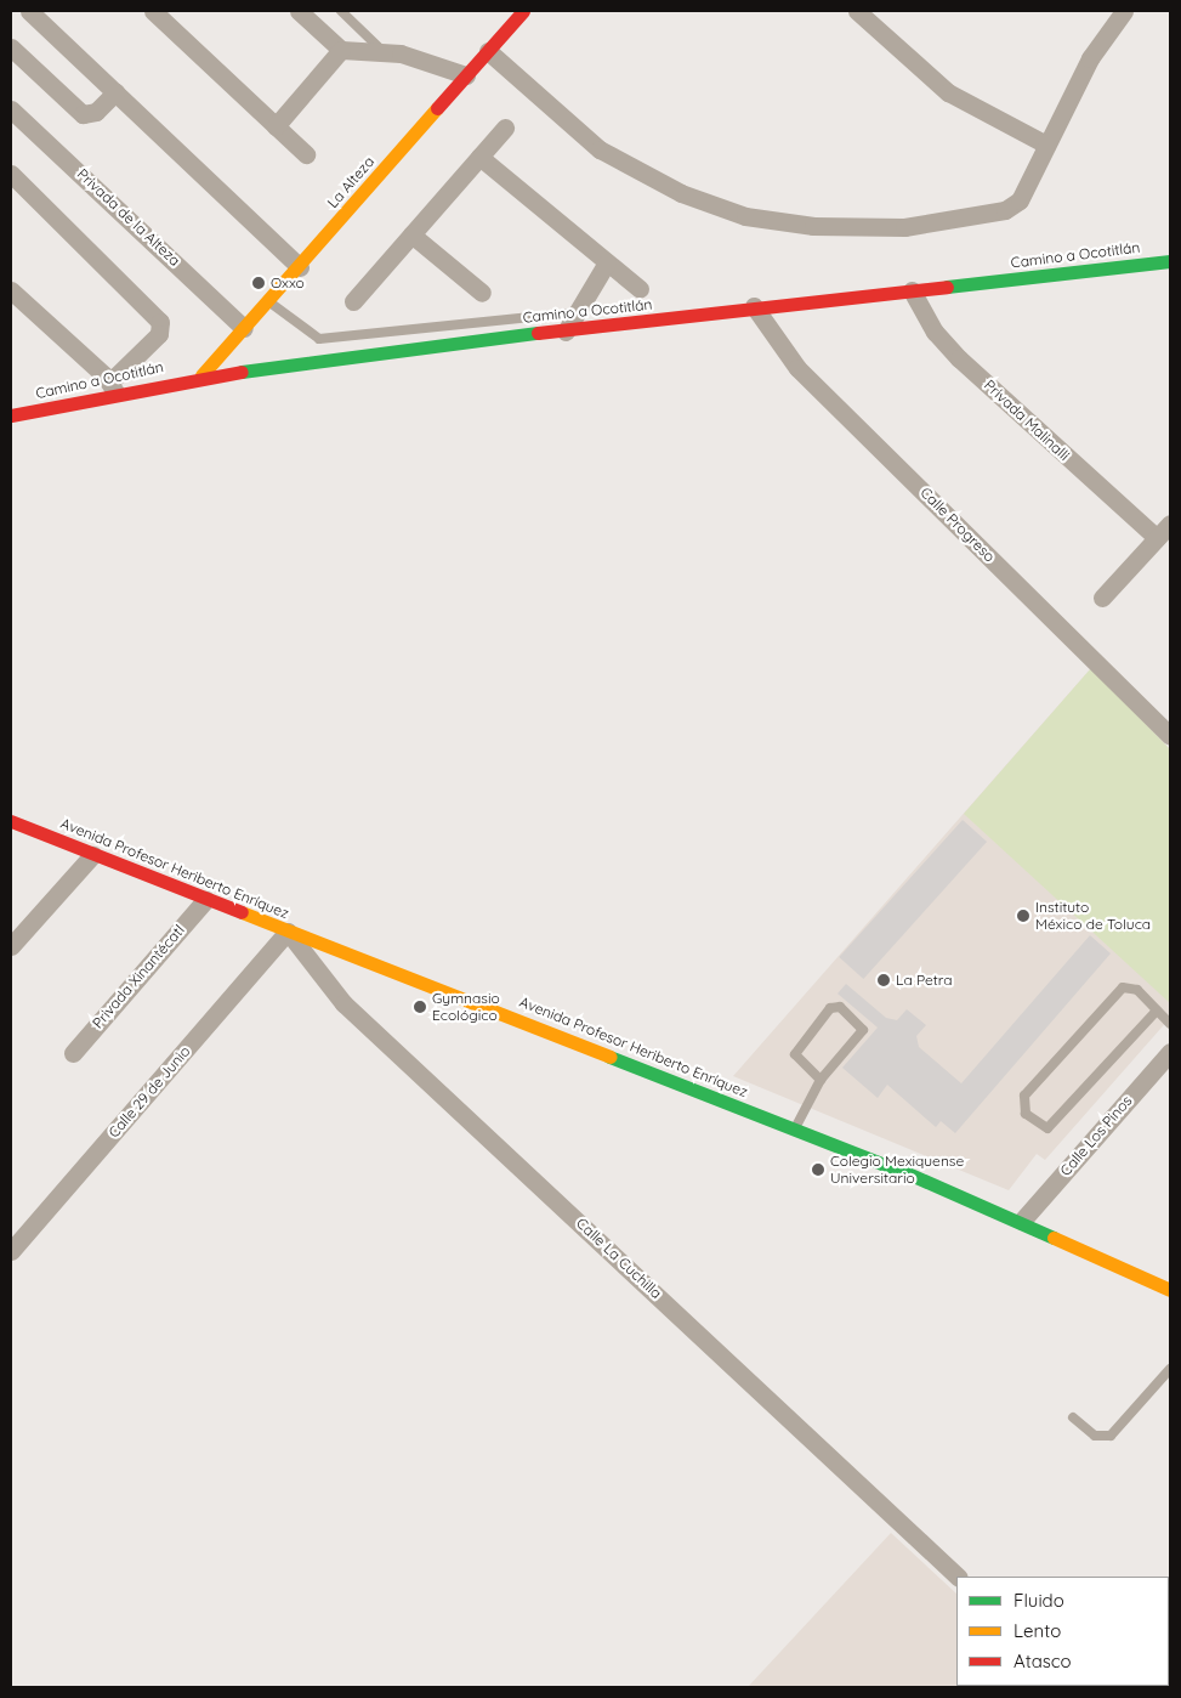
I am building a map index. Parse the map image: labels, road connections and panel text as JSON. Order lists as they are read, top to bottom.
{
  "streets": {
    "main road": ["La Alteza", "Camino a Ocotitlán", "Avenida Profesor Heriberto Enríquez"],
    "street": [
      "Privada de la Alteza",
      "Privada Malinalli",
      "Calle Progreso",
      "Privada Xinantécatl",
      "Calle 29 de Junio",
      "Calle Los Pinos",
      "Calle La Cuchilla"
    ]
  },
  "crossings": [
    ["La Alteza", "Privada de la Alteza"],
    ["La Alteza", "Camino a Ocotitlán"],
    ["Camino a Ocotitlán", "Privada Malinalli"],
    ["Camino a Ocotitlán", "Calle Progreso"],
    ["Avenida Profesor Heriberto Enríquez", "Privada Xinantécatl"],
    ["Avenida Profesor Heriberto Enríquez", "Calle 29 de Junio"],
    ["Avenida Profesor Heriberto Enríquez", "Calle Los Pinos"],
    ["Avenida Profesor Heriberto Enríquez", "Calle La Cuchilla"],
    ["Calle 29 de Junio", "Calle La Cuchilla"]
  ],
  "places": [
    "Oxxo",
    "Instituto México de Toluca",
    "La Petra",
    "Gymnasio Ecológico",
    "Colegio Mexiquense Universitario"
  ],
  "legend": ["Fluido", "Lento", "Atasco"]
}
